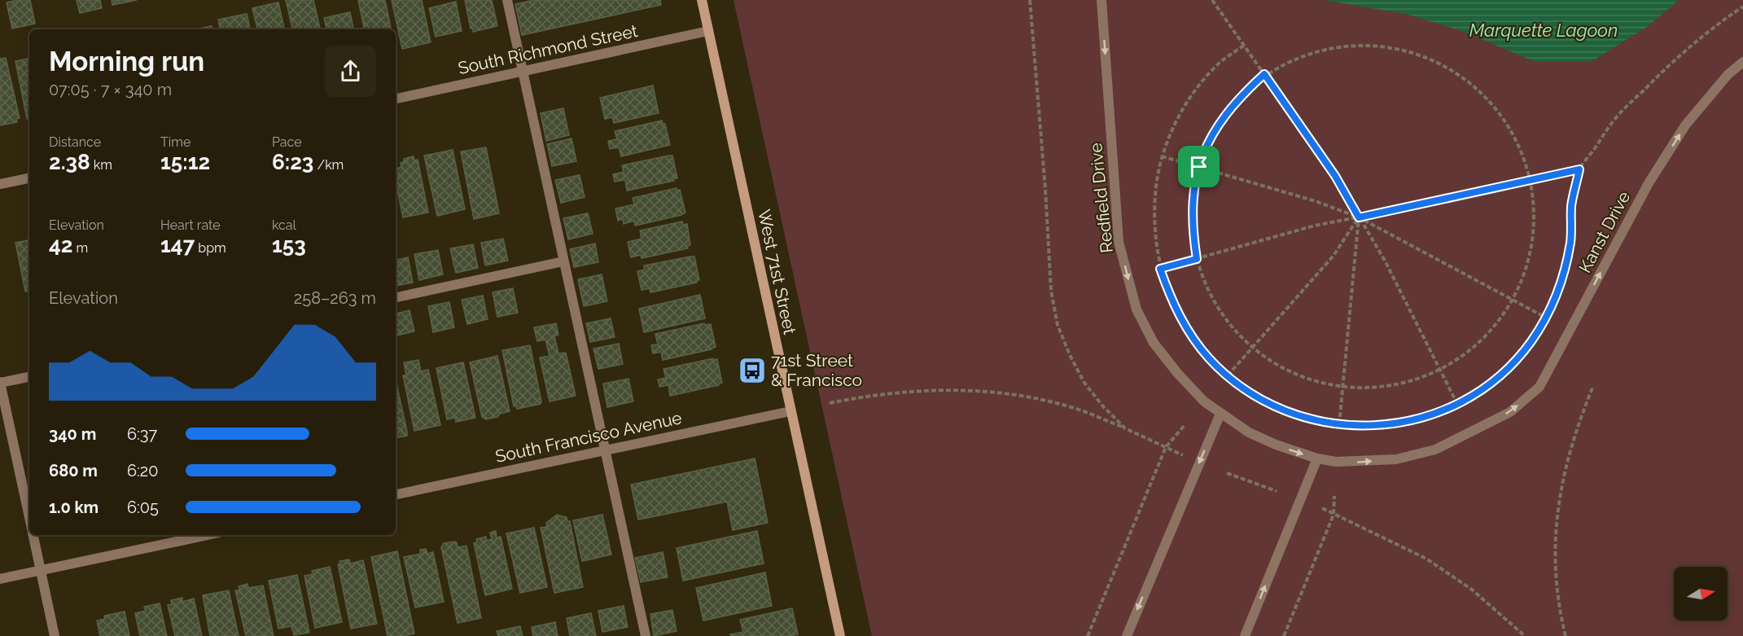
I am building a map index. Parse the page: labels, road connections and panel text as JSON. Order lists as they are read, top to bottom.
{
  "streets": {
    "main road": ["West 71st Street"],
    "street": [
      "South Richmond Street",
      "Redfield Drive",
      "Kanst Drive",
      "South Francisco Avenue"
    ]
  },
  "crossings": [
    ["South Richmond Street", "West 71st Street"],
    ["Redfield Drive", "Kanst Drive"],
    ["West 71st Street", "South Francisco Avenue"]
  ],
  "one_way": ["Redfield Drive", "Kanst Drive"],
  "water": ["Marquette Lagoon"],
  "places": {
    "bus stop": ["71st Street & Francisco"]
  },
  "north": "right",
  "page": {
    "heading": ["Morning run", "07:05 · 7 × 340 m"],
    "stats": [
      ["Distance", "2.38 km"],
      ["Time", "15:12"],
      ["Pace", "6:23 /km"],
      ["Elevation", "42 m"],
      ["Heart rate", "147 bpm"],
      ["kcal", "153"]
    ],
    "chart": ["Elevation", "258–263 m"],
    "list": [
      {
        "name": "340 m",
        "note": "6:37"
      },
      {
        "name": "680 m",
        "note": "6:20"
      },
      {
        "name": "1.0 km",
        "note": "6:05"
      }
    ]
  }
}
